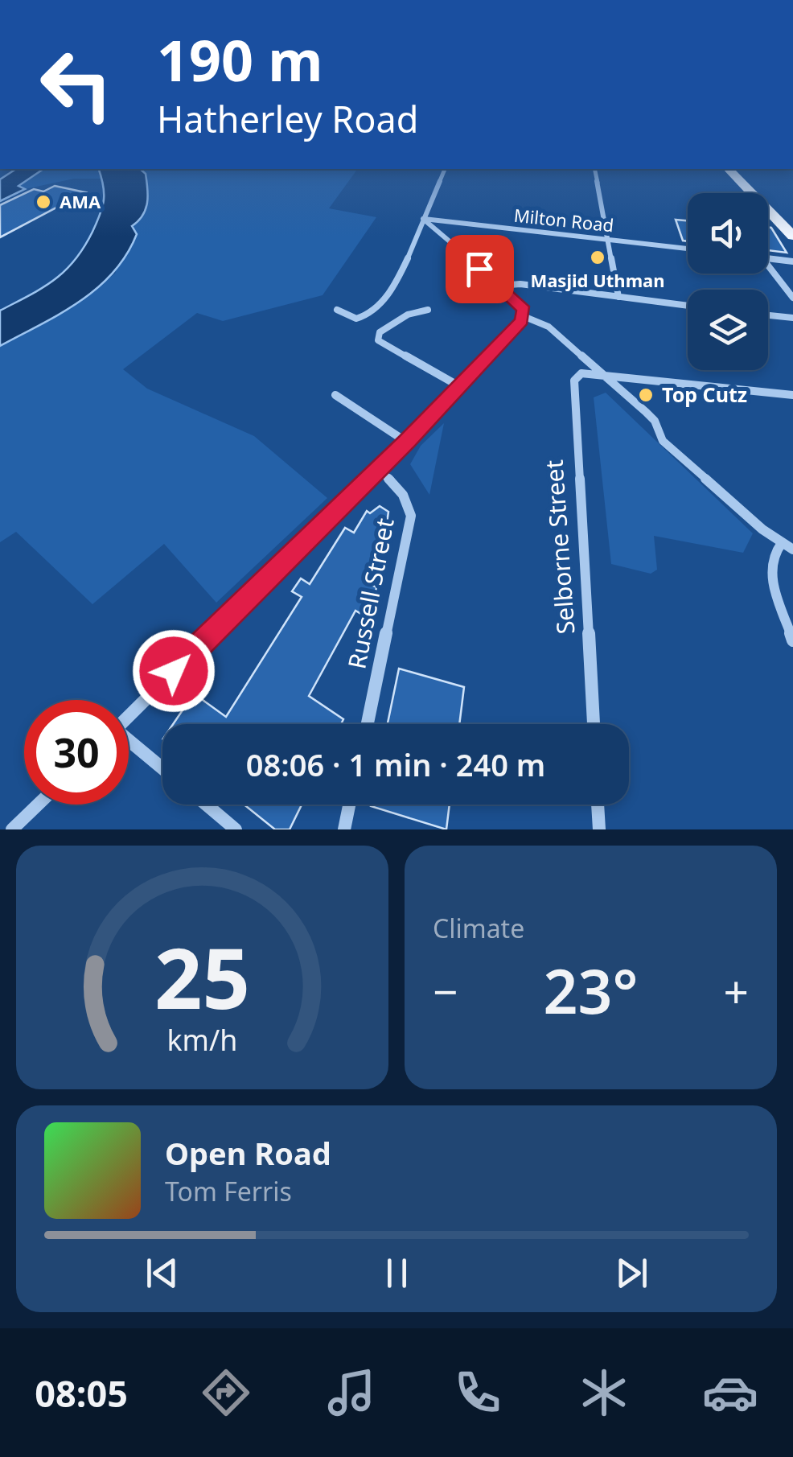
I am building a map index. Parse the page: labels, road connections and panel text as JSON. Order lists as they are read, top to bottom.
{
  "streets": {
    "street": ["Milton Road", "Selborne Street", "Russell Street"]
  },
  "places": ["AMA", "Masjid Uthman", "Top Cutz"],
  "page": {
    "turn": ["190 m", "Hatherley Road"],
    "limit": "30",
    "trip": "08:06 · 1 min · 240 m",
    "tile": "Climate",
    "heat": ["−", "23°", "+"],
    "song": ["Open Road", "Tom Ferris"],
    "tabs": "08:05",
    "gauge": ["25", "km/h"]
  }
}
